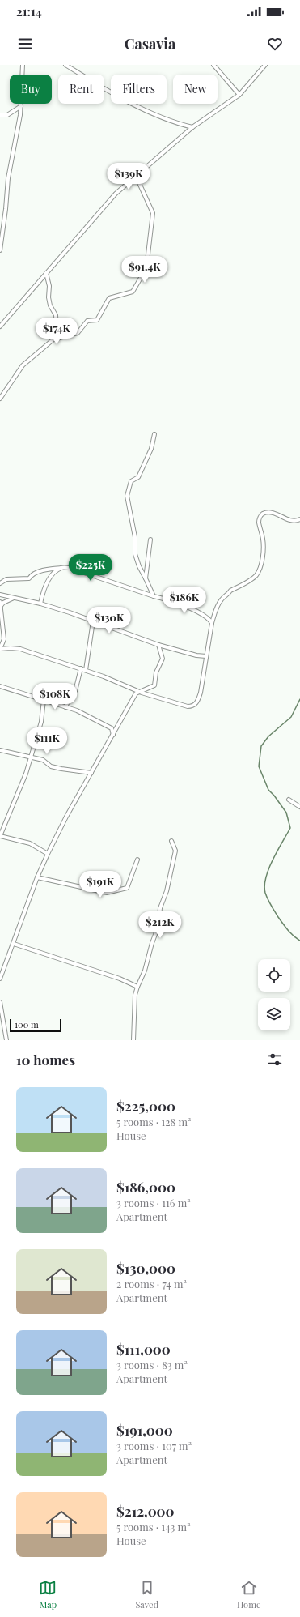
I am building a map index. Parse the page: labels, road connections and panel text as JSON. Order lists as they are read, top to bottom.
{
  "scale_bar": "100 m",
  "page": {
    "status": "21:14",
    "header": "Casavia",
    "chip": [
      "Buy",
      "Rent",
      "Filters",
      "New"
    ],
    "price": [
      "$139K",
      "$91.4K",
      "$174K",
      "$225K",
      "$186K",
      "$130K",
      "$108K",
      "$111K",
      "$191K",
      "$212K"
    ],
    "scale": "100 m",
    "heading": "10 homes",
    "list": [
      {
        "name": "$225,000",
        "note": "5 rooms · 128 m² · House"
      },
      {
        "name": "$186,000",
        "note": "3 rooms · 116 m² · Apartment"
      },
      {
        "name": "$130,000",
        "note": "2 rooms · 74 m² · Apartment"
      },
      {
        "name": "$111,000",
        "note": "3 rooms · 83 m² · Apartment"
      },
      {
        "name": "$191,000",
        "note": "3 rooms · 107 m² · Apartment"
      },
      {
        "name": "$212,000",
        "note": "5 rooms · 143 m² · House"
      }
    ],
    "tabs": ["Map", "Saved", "Home"]
  }
}
